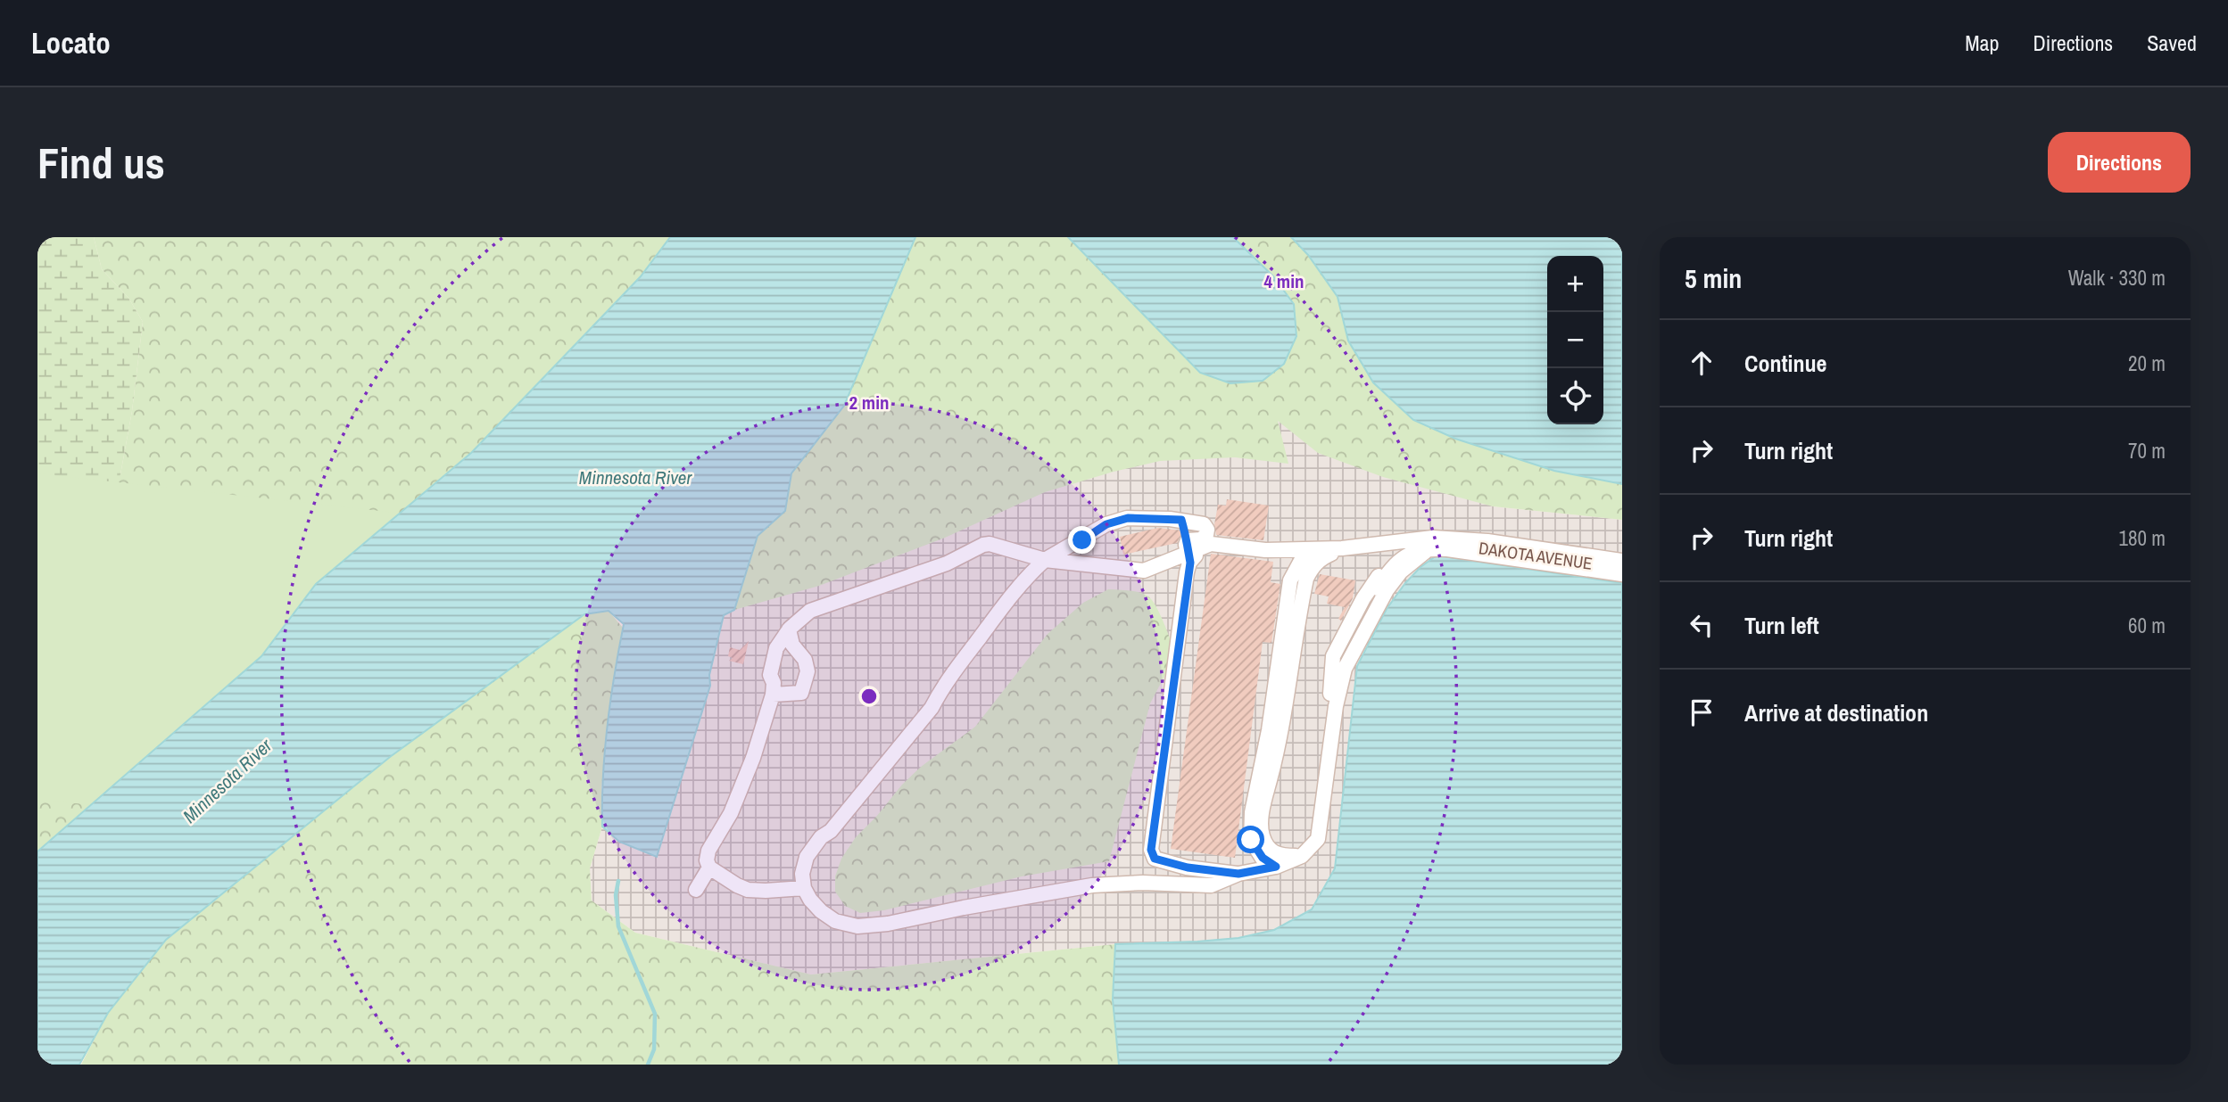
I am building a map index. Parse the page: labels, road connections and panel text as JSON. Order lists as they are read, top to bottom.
{
  "streets": {
    "lane": ["DAKOTA AVENUE"]
  },
  "water": ["Minnesota River"],
  "page": {
    "header": "Locato",
    "nav": ["Map", "Directions", "Saved"],
    "buttons": "Directions",
    "title": "Find us",
    "heading": ["5 min", "Walk · 330 m"],
    "map_buttons": ["+", "−"],
    "list": [
      ["Continue", "20 m"],
      ["Turn right", "70 m"],
      ["Turn right", "180 m"],
      ["Turn left", "60 m"],
      "Arrive at destination"
    ]
  },
  "rings": ["4 min", "2 min"]
}
